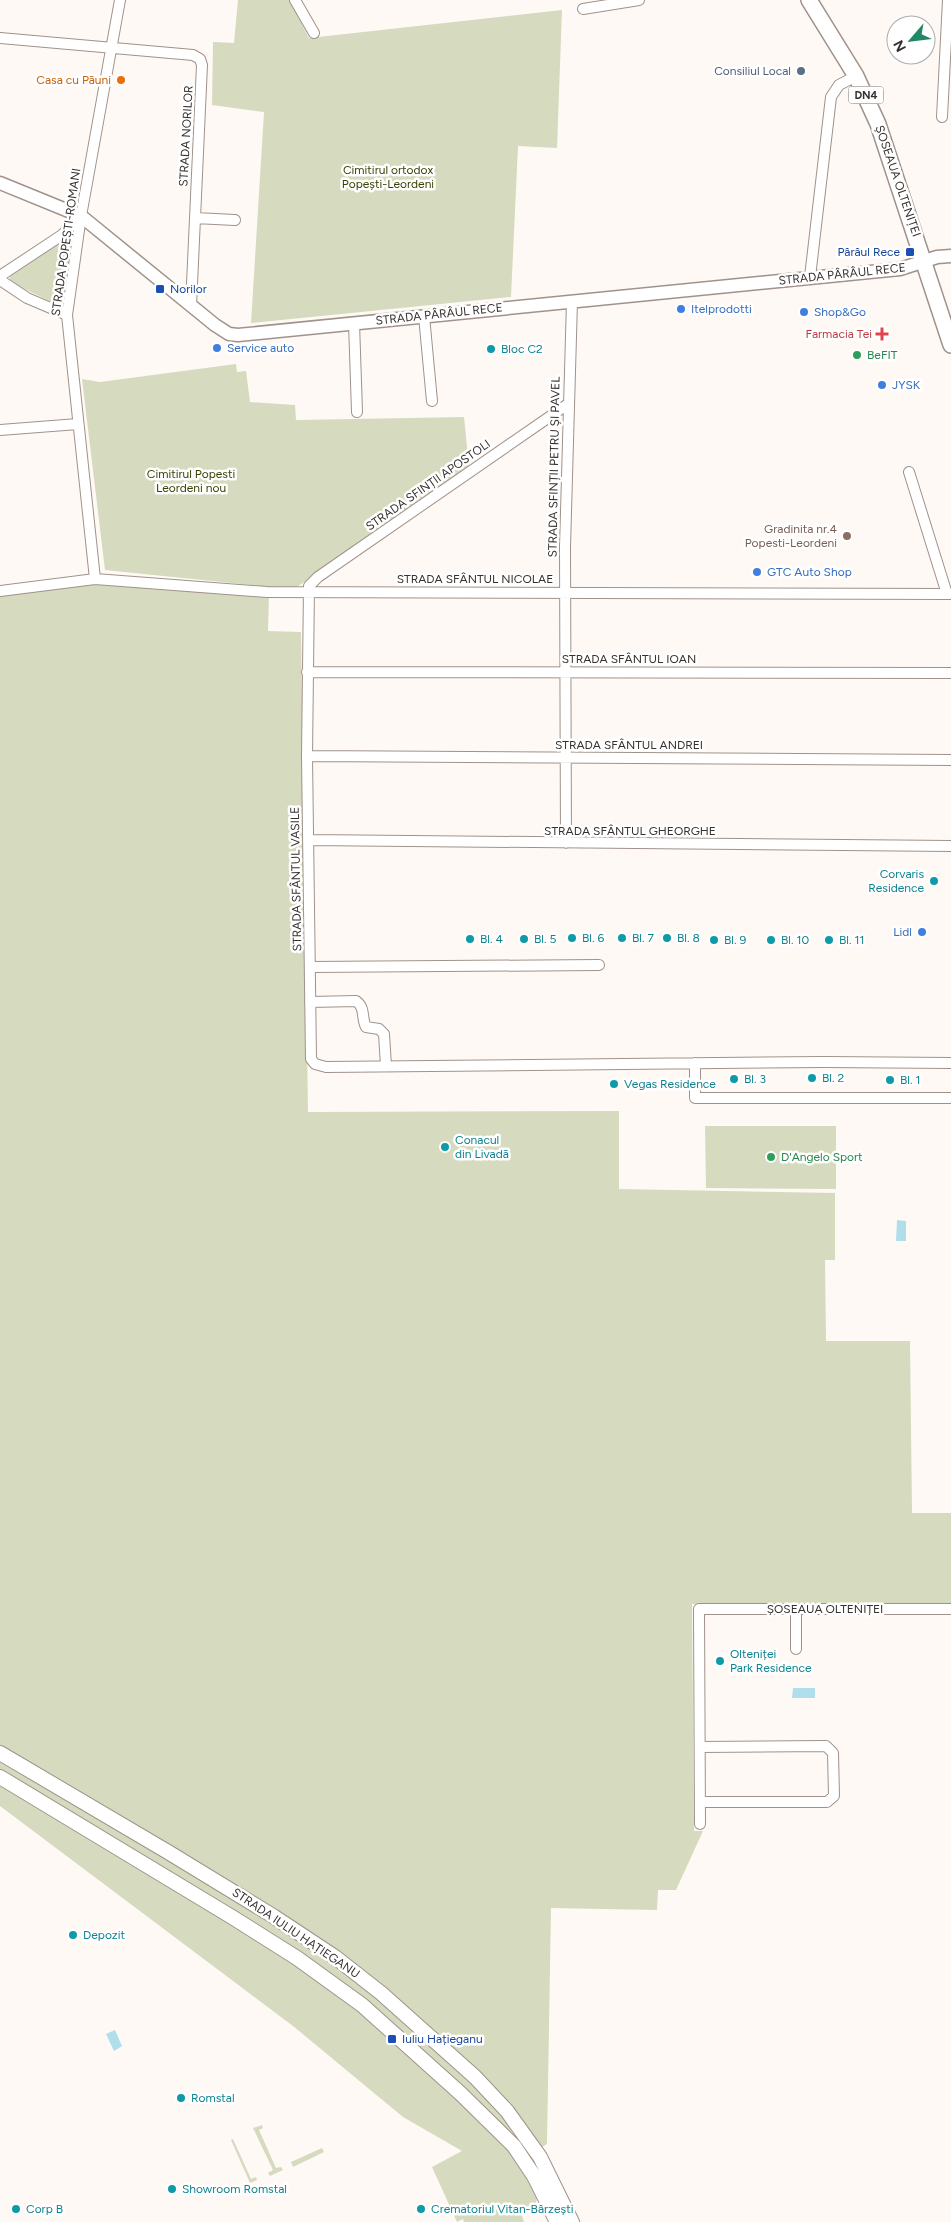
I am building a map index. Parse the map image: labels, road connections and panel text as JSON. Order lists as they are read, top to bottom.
{
  "streets": {
    "main road": ["DN4", "ȘOSEAUA OLTENIȚEI", "STRADA IULIU HAȚIEGANU"],
    "street": [
      "STRADA NORILOR",
      "STRADA POPEȘTI-ROMANI",
      "STRADA PÂRÂUL RECE",
      "STRADA SFINȚII PETRU ȘI PAVEL",
      "STRADA SFINȚII APOSTOLI",
      "STRADA SFÂNTUL NICOLAE",
      "STRADA SFÂNTUL IOAN",
      "STRADA SFÂNTUL ANDREI",
      "STRADA SFÂNTUL GHEORGHE",
      "STRADA SFÂNTUL VASILE"
    ]
  },
  "crossings": [
    ["STRADA NORILOR", "STRADA POPEȘTI-ROMANI"],
    ["STRADA NORILOR", "STRADA PÂRÂUL RECE"],
    ["ȘOSEAUA OLTENIȚEI", "STRADA PÂRÂUL RECE"],
    ["STRADA POPEȘTI-ROMANI", "STRADA PÂRÂUL RECE"],
    ["STRADA POPEȘTI-ROMANI", "STRADA SFÂNTUL NICOLAE"],
    ["STRADA PÂRÂUL RECE", "STRADA SFINȚII PETRU ȘI PAVEL"],
    ["STRADA SFINȚII PETRU ȘI PAVEL", "STRADA SFINȚII APOSTOLI"],
    ["STRADA SFINȚII PETRU ȘI PAVEL", "STRADA SFÂNTUL NICOLAE"],
    ["STRADA SFINȚII PETRU ȘI PAVEL", "STRADA SFÂNTUL IOAN"],
    ["STRADA SFINȚII PETRU ȘI PAVEL", "STRADA SFÂNTUL ANDREI"],
    ["STRADA SFINȚII PETRU ȘI PAVEL", "STRADA SFÂNTUL GHEORGHE"],
    ["STRADA SFINȚII APOSTOLI", "STRADA SFÂNTUL NICOLAE"],
    ["STRADA SFINȚII APOSTOLI", "STRADA SFÂNTUL VASILE"],
    ["STRADA SFÂNTUL NICOLAE", "STRADA SFÂNTUL VASILE"],
    ["STRADA SFÂNTUL IOAN", "STRADA SFÂNTUL VASILE"],
    ["STRADA SFÂNTUL ANDREI", "STRADA SFÂNTUL VASILE"],
    ["STRADA SFÂNTUL GHEORGHE", "STRADA SFÂNTUL VASILE"]
  ],
  "parks": ["Cimitirul ortodox Popești-Leordeni", "Cimitirul Popesti Leordeni nou"],
  "places": {
    "other": [
      "Consiliul Local",
      "Casa cu Păuni",
      "Itelprodotti",
      "Shop&Go",
      "Service auto",
      "Bloc C2",
      "BeFIT",
      "JYSK",
      "Gradinita nr.4 Popesti-Leordeni",
      "GTC Auto Shop",
      "Corvaris Residence",
      "Lidl",
      "Bl. 6",
      "Bl. 7",
      "Bl. 8",
      "Bl. 4",
      "Bl. 5",
      "Bl. 9",
      "Bl. 10",
      "Bl. 11",
      "Bl. 2",
      "Bl. 3",
      "Bl. 1",
      "Vegas Residence",
      "Conacul din Livadă",
      "D'Angelo Sport",
      "Olteniței Park Residence",
      "Depozit",
      "Romstal",
      "Showroom Romstal",
      "Corp B",
      "Crematoriul Vitan-Bârzești"
    ],
    "transit": ["Pârâul Rece", "Norilor", "Iuliu Hațieganu"],
    "health": ["Farmacia Tei"]
  },
  "north": "bottom left"
}
